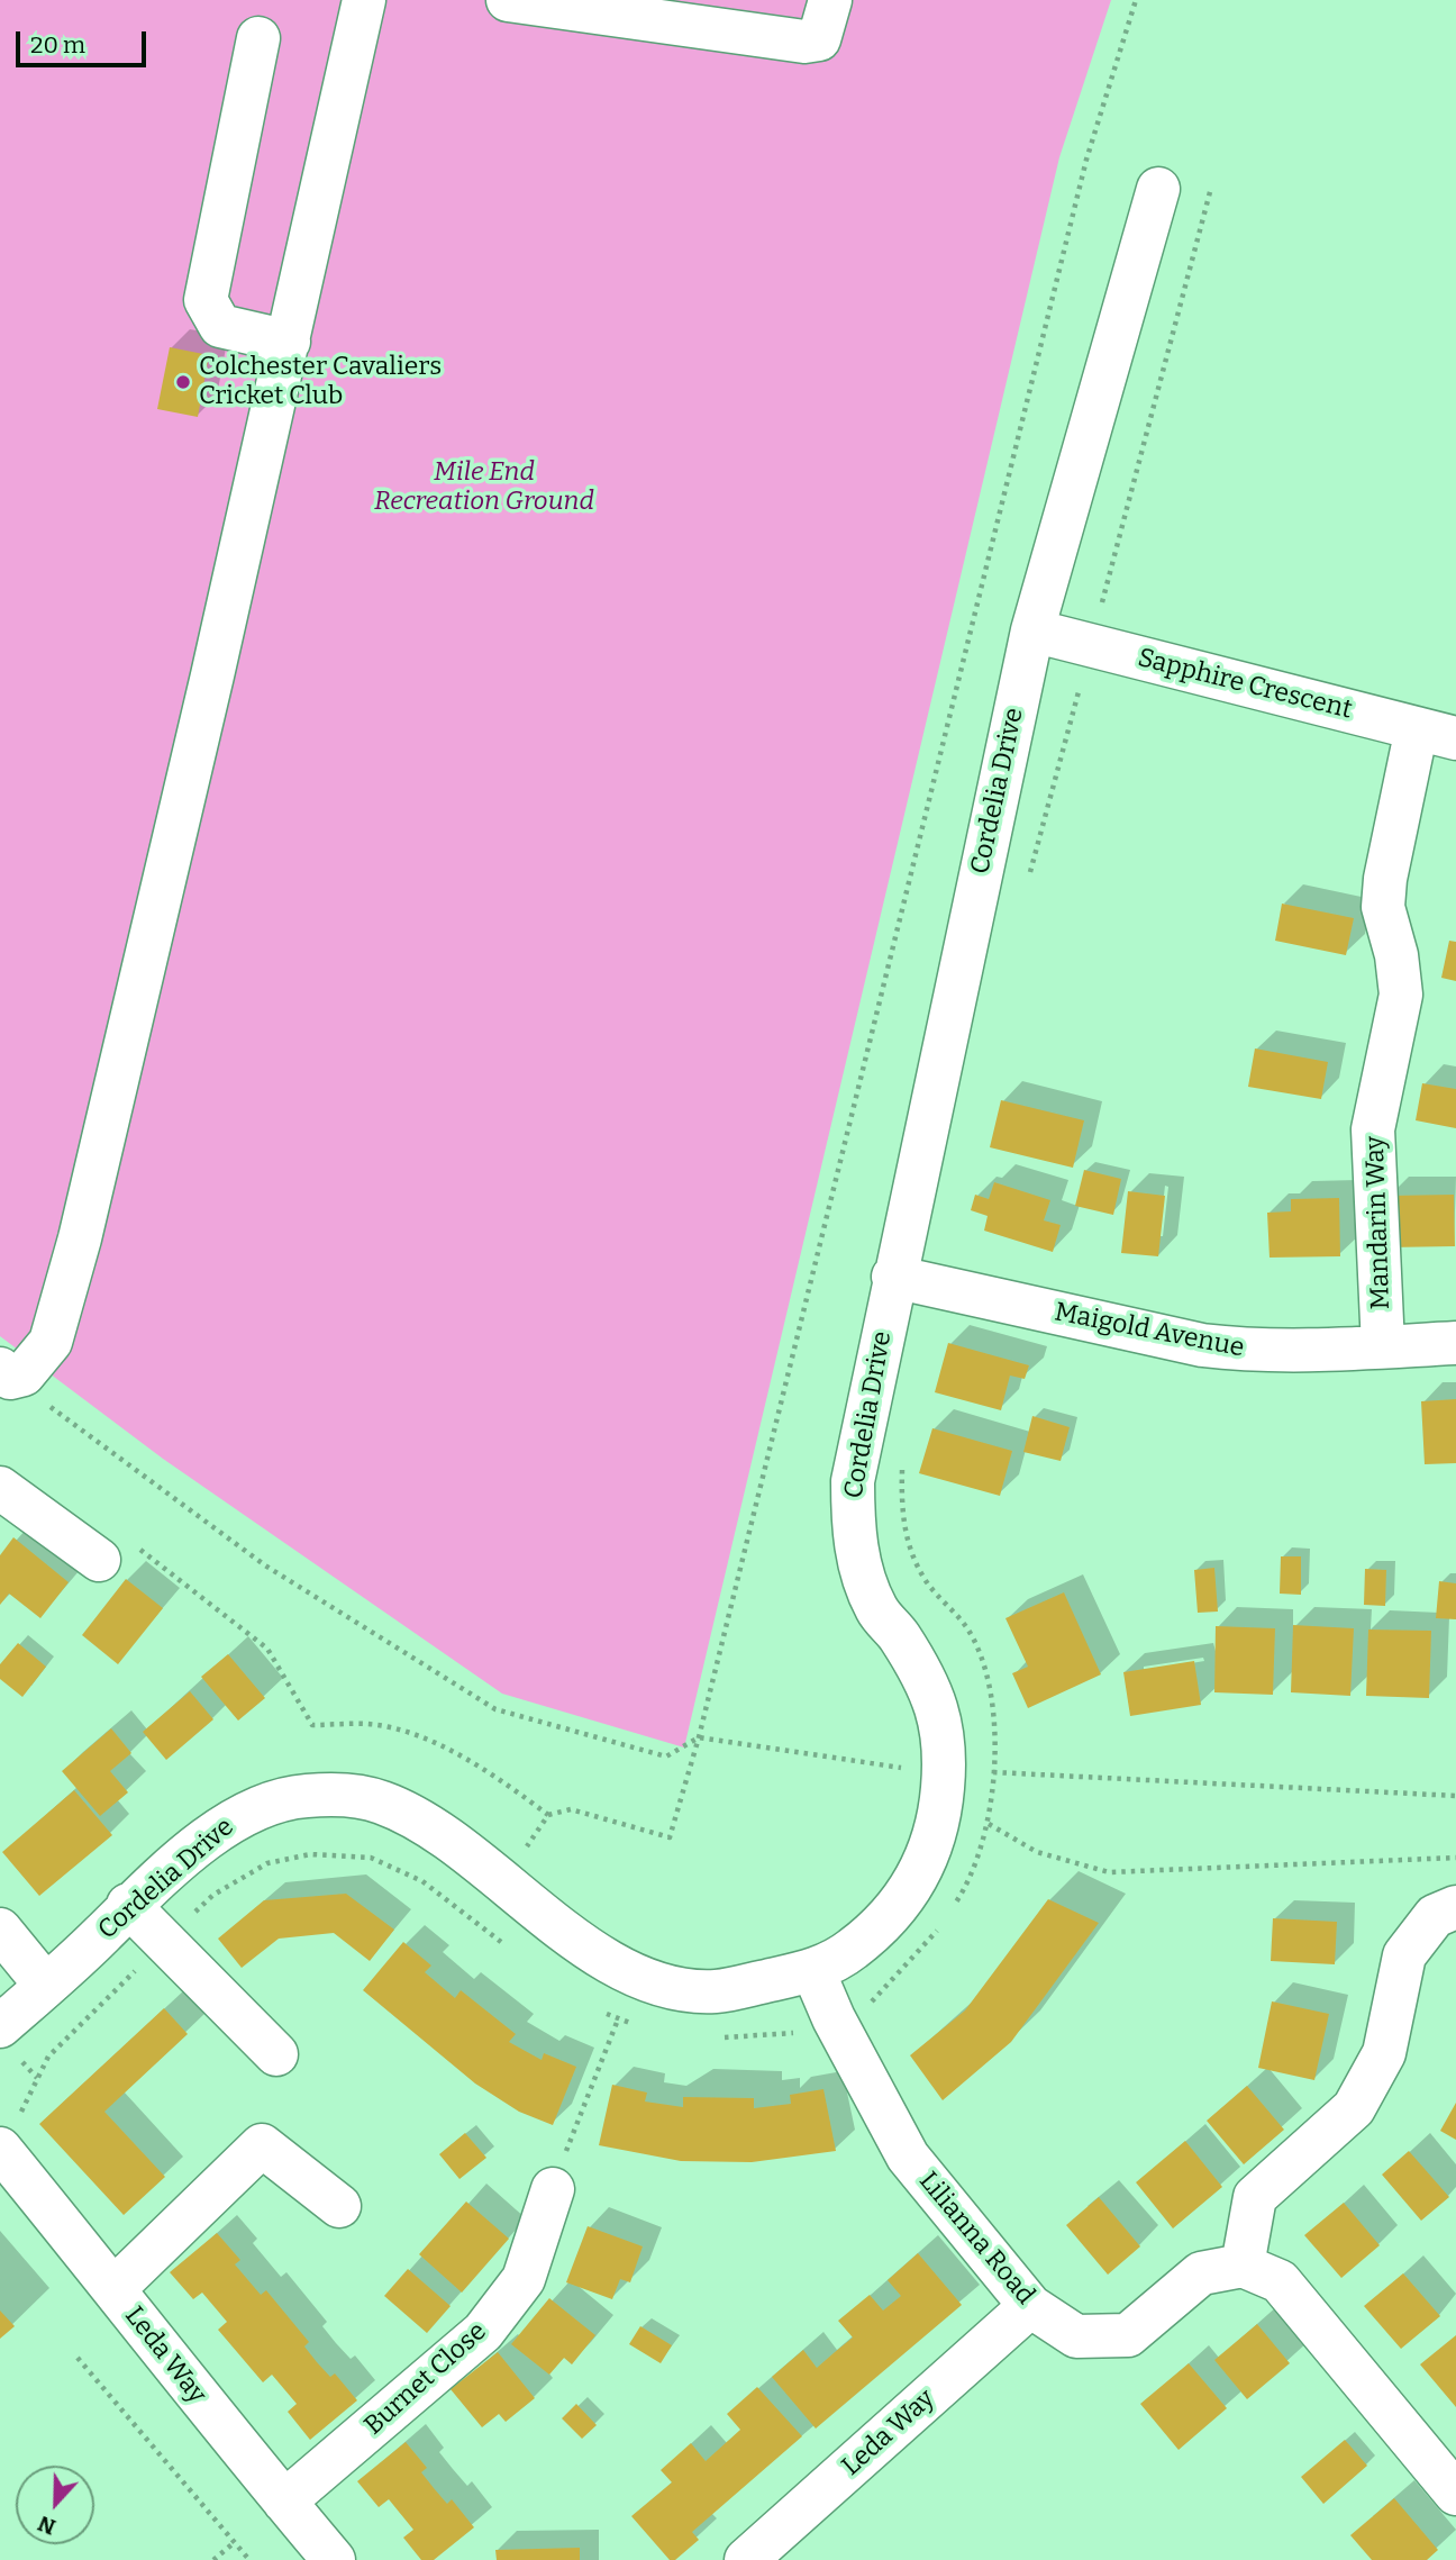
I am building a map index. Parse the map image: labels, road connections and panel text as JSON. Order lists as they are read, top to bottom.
{
  "streets": {
    "street": [
      "Sapphire Crescent",
      "Cordelia Drive",
      "Mandarin Way",
      "Maigold Avenue",
      "Lilianna Road",
      "Leda Way",
      "Burnet Close"
    ]
  },
  "crossings": [
    ["Sapphire Crescent", "Cordelia Drive"],
    ["Sapphire Crescent", "Mandarin Way"],
    ["Cordelia Drive", "Maigold Avenue"],
    ["Cordelia Drive", "Lilianna Road"],
    ["Mandarin Way", "Maigold Avenue"],
    ["Lilianna Road", "Leda Way"],
    ["Leda Way", "Burnet Close"]
  ],
  "parks": ["Mile End Recreation Ground"],
  "places": ["Colchester Cavaliers Cricket Club"],
  "scale_bar": "20 m",
  "north": "bottom"
}
